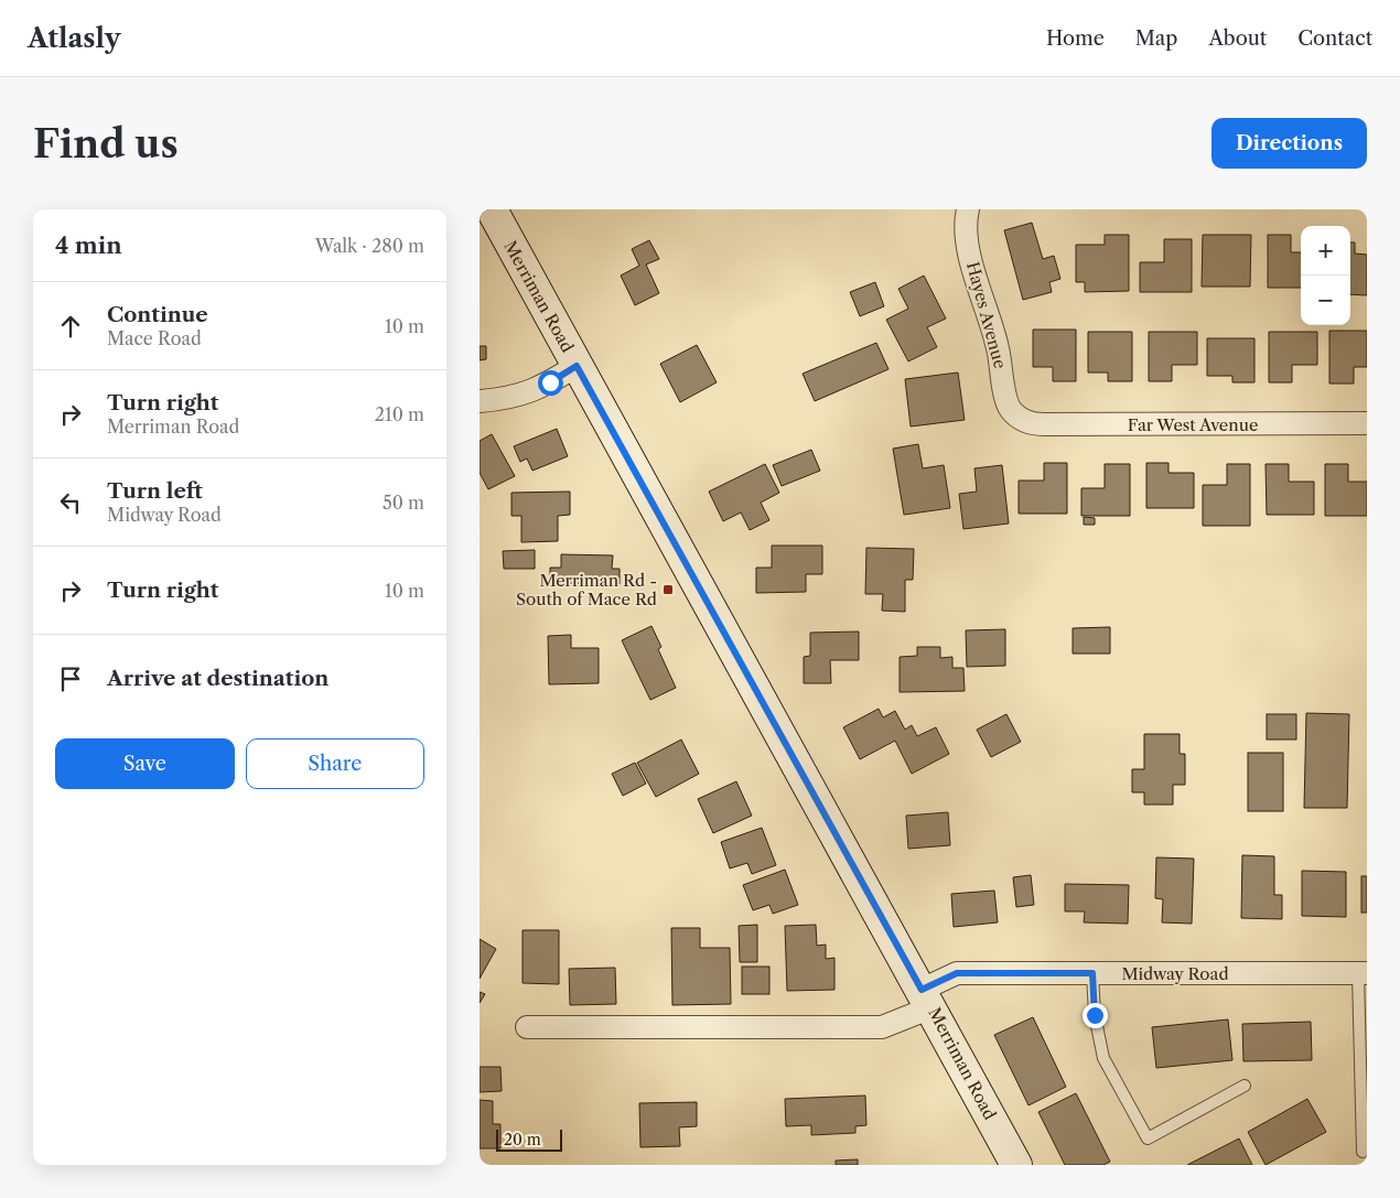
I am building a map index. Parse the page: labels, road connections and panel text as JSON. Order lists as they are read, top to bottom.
{
  "streets": {
    "street": [
      "Merriman Road",
      "Hayes Avenue",
      "Far West Avenue",
      "Midway Road"
    ]
  },
  "crossings": [
    ["Merriman Road", "Midway Road"],
    ["Hayes Avenue", "Far West Avenue"]
  ],
  "places": {
    "transit": ["Merriman Rd - South of Mace Rd"]
  },
  "scale_bar": "20 m",
  "page": {
    "header": "Atlasly",
    "nav": [
      "Home",
      "Map",
      "About",
      "Contact"
    ],
    "buttons": [
      "Directions",
      ["Save", "Share"]
    ],
    "title": "Find us",
    "heading": ["4 min", "Walk · 280 m"],
    "map_buttons": ["+", "−"],
    "list": [
      ["Continue", "Mace Road", "10 m"],
      ["Turn right", "Merriman Road", "210 m"],
      ["Turn left", "Midway Road", "50 m"],
      ["Turn right", "10 m"],
      "Arrive at destination"
    ],
    "scale": "20 m"
  }
}
